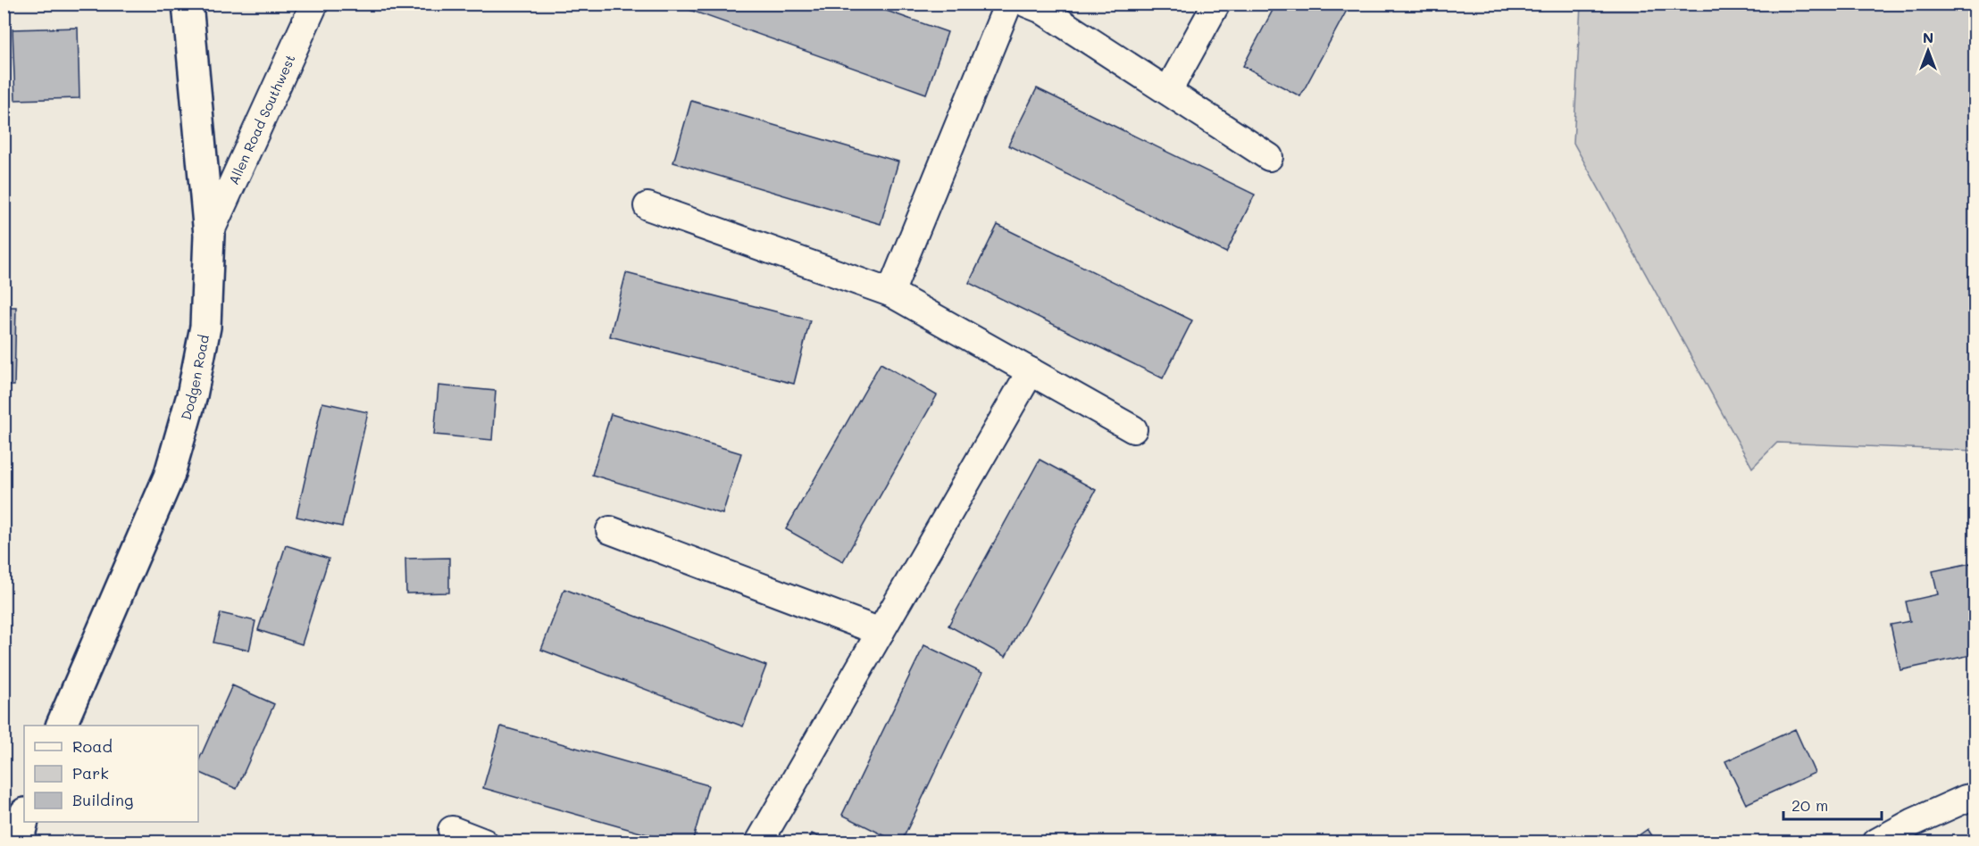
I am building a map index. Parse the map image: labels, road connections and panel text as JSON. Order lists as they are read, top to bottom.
{
  "streets": {
    "street": ["Allen Road Southwest", "Dodgen Road"]
  },
  "crossings": [
    ["Allen Road Southwest", "Dodgen Road"]
  ],
  "legend": ["Road", "Park", "Building"],
  "scale_bar": "20 m",
  "north": "top"
}
